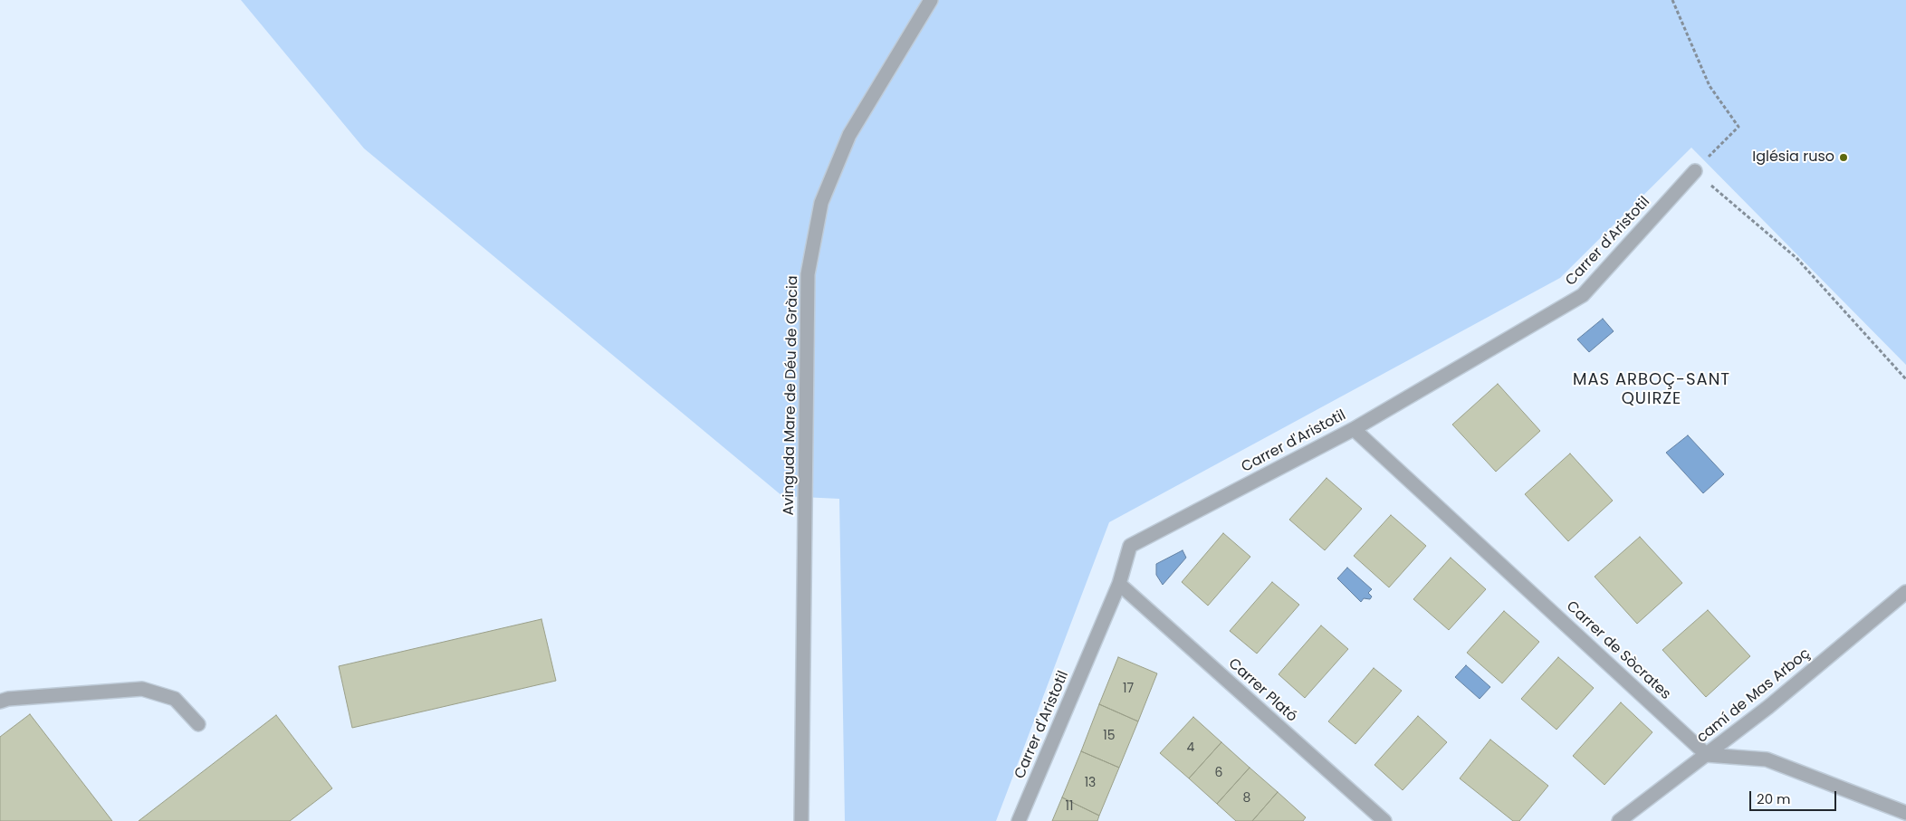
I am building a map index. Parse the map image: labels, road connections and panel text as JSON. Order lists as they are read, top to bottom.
{
  "streets": {
    "street": [
      "Carrer d'Aristotil",
      "Avinguda Mare de Déu de Gràcia",
      "Carrer de Sòcrates",
      "Carrer Plató",
      "camí de Mas Arboç"
    ]
  },
  "crossings": [
    ["Carrer d'Aristotil", "Carrer de Sòcrates"],
    ["Carrer d'Aristotil", "Carrer Plató"],
    ["Carrer de Sòcrates", "camí de Mas Arboç"]
  ],
  "districts": ["MAS ARBOÇ-SANT QUIRZE"],
  "places": ["Iglésia ruso"],
  "house_numbers": [
    "17",
    "15",
    "4",
    "6",
    "13",
    "8",
    "11"
  ],
  "scale_bar": "20 m"
}
